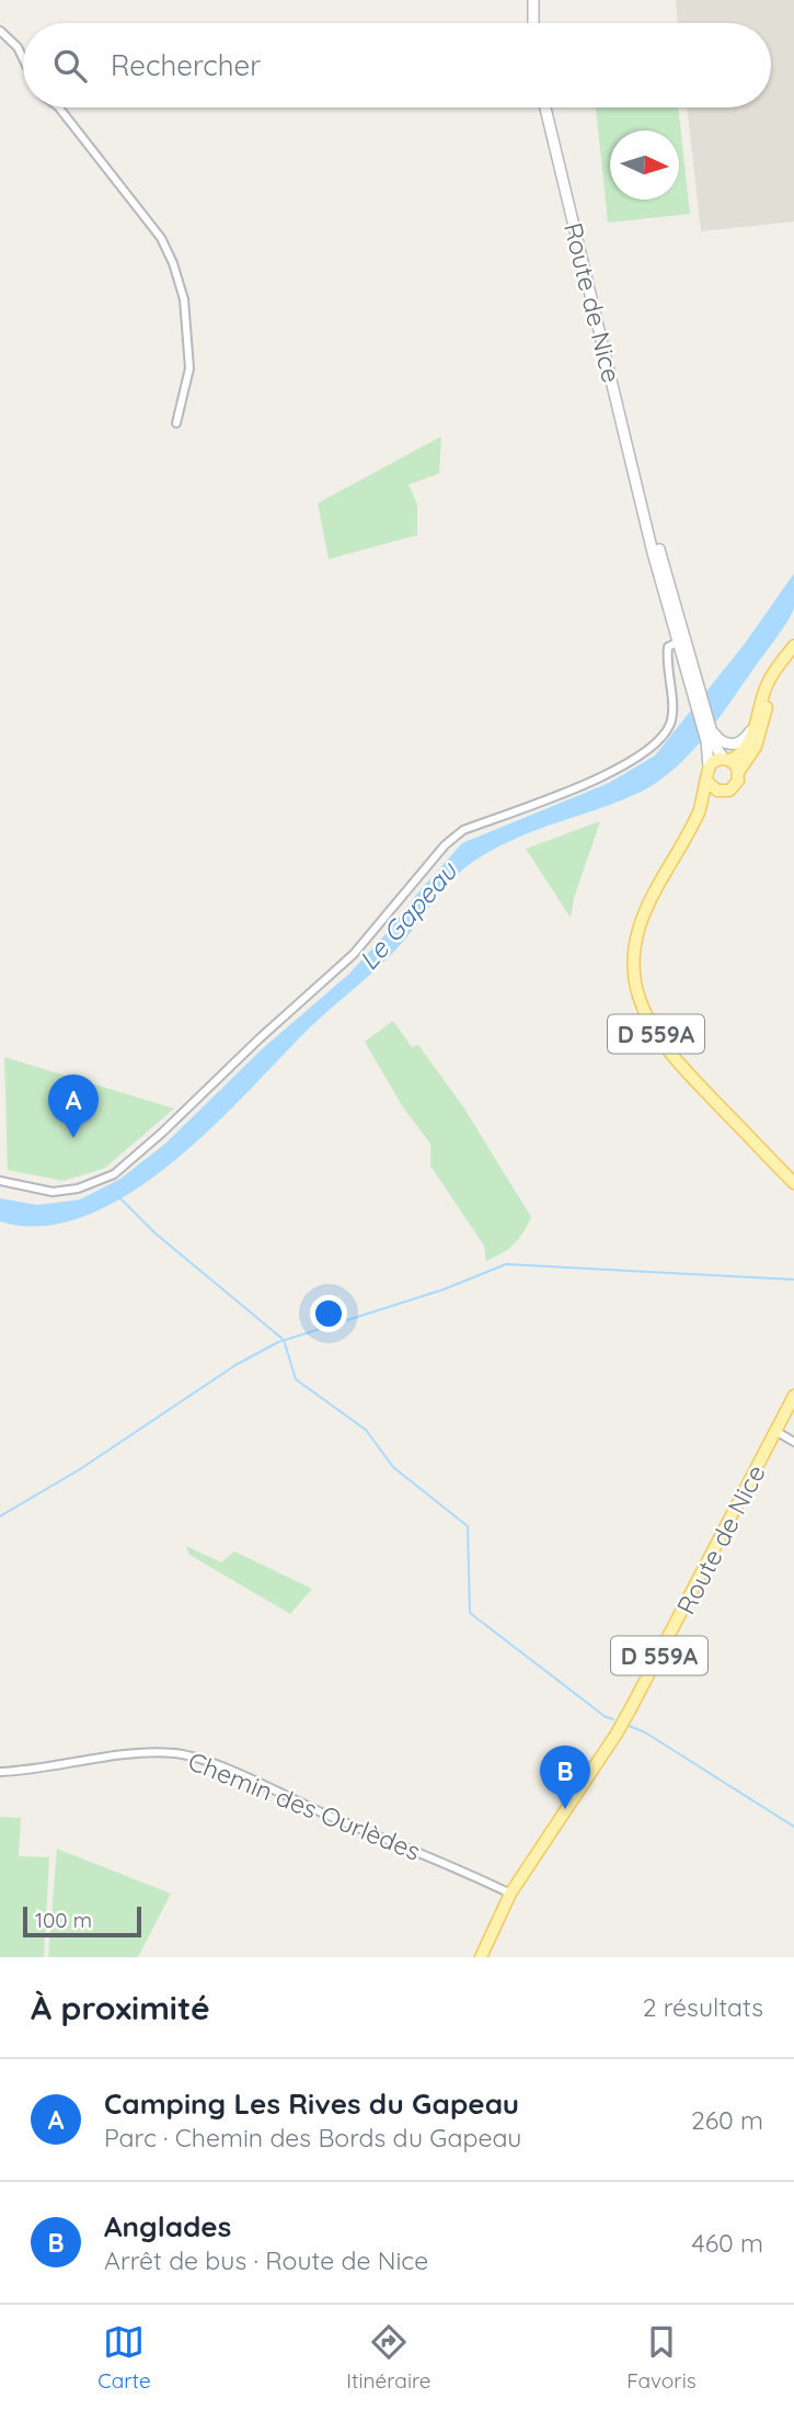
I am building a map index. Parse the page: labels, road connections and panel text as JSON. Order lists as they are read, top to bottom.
{
  "streets": {
    "main road": ["Route de Nice", "D 559A"],
    "street": ["Chemin des Ourlèdes"]
  },
  "crossings": [
    ["Route de Nice", "Chemin des Ourlèdes"]
  ],
  "water": ["Le Gapeau"],
  "scale_bar": "100 m",
  "north": "right",
  "page": {
    "search": "Rechercher",
    "pins": ["A", "B"],
    "scale": "100 m",
    "heading": ["À proximité", "2 résultats"],
    "list": [
      {
        "mark": "A",
        "name": "Camping Les Rives du Gapeau",
        "note": "Parc · Chemin des Bords du Gapeau",
        "value": "260 m"
      },
      {
        "mark": "B",
        "name": "Anglades",
        "note": "Arrêt de bus · Route de Nice",
        "value": "460 m"
      }
    ],
    "nav": ["Carte", "Itinéraire", "Favoris"]
  }
}
